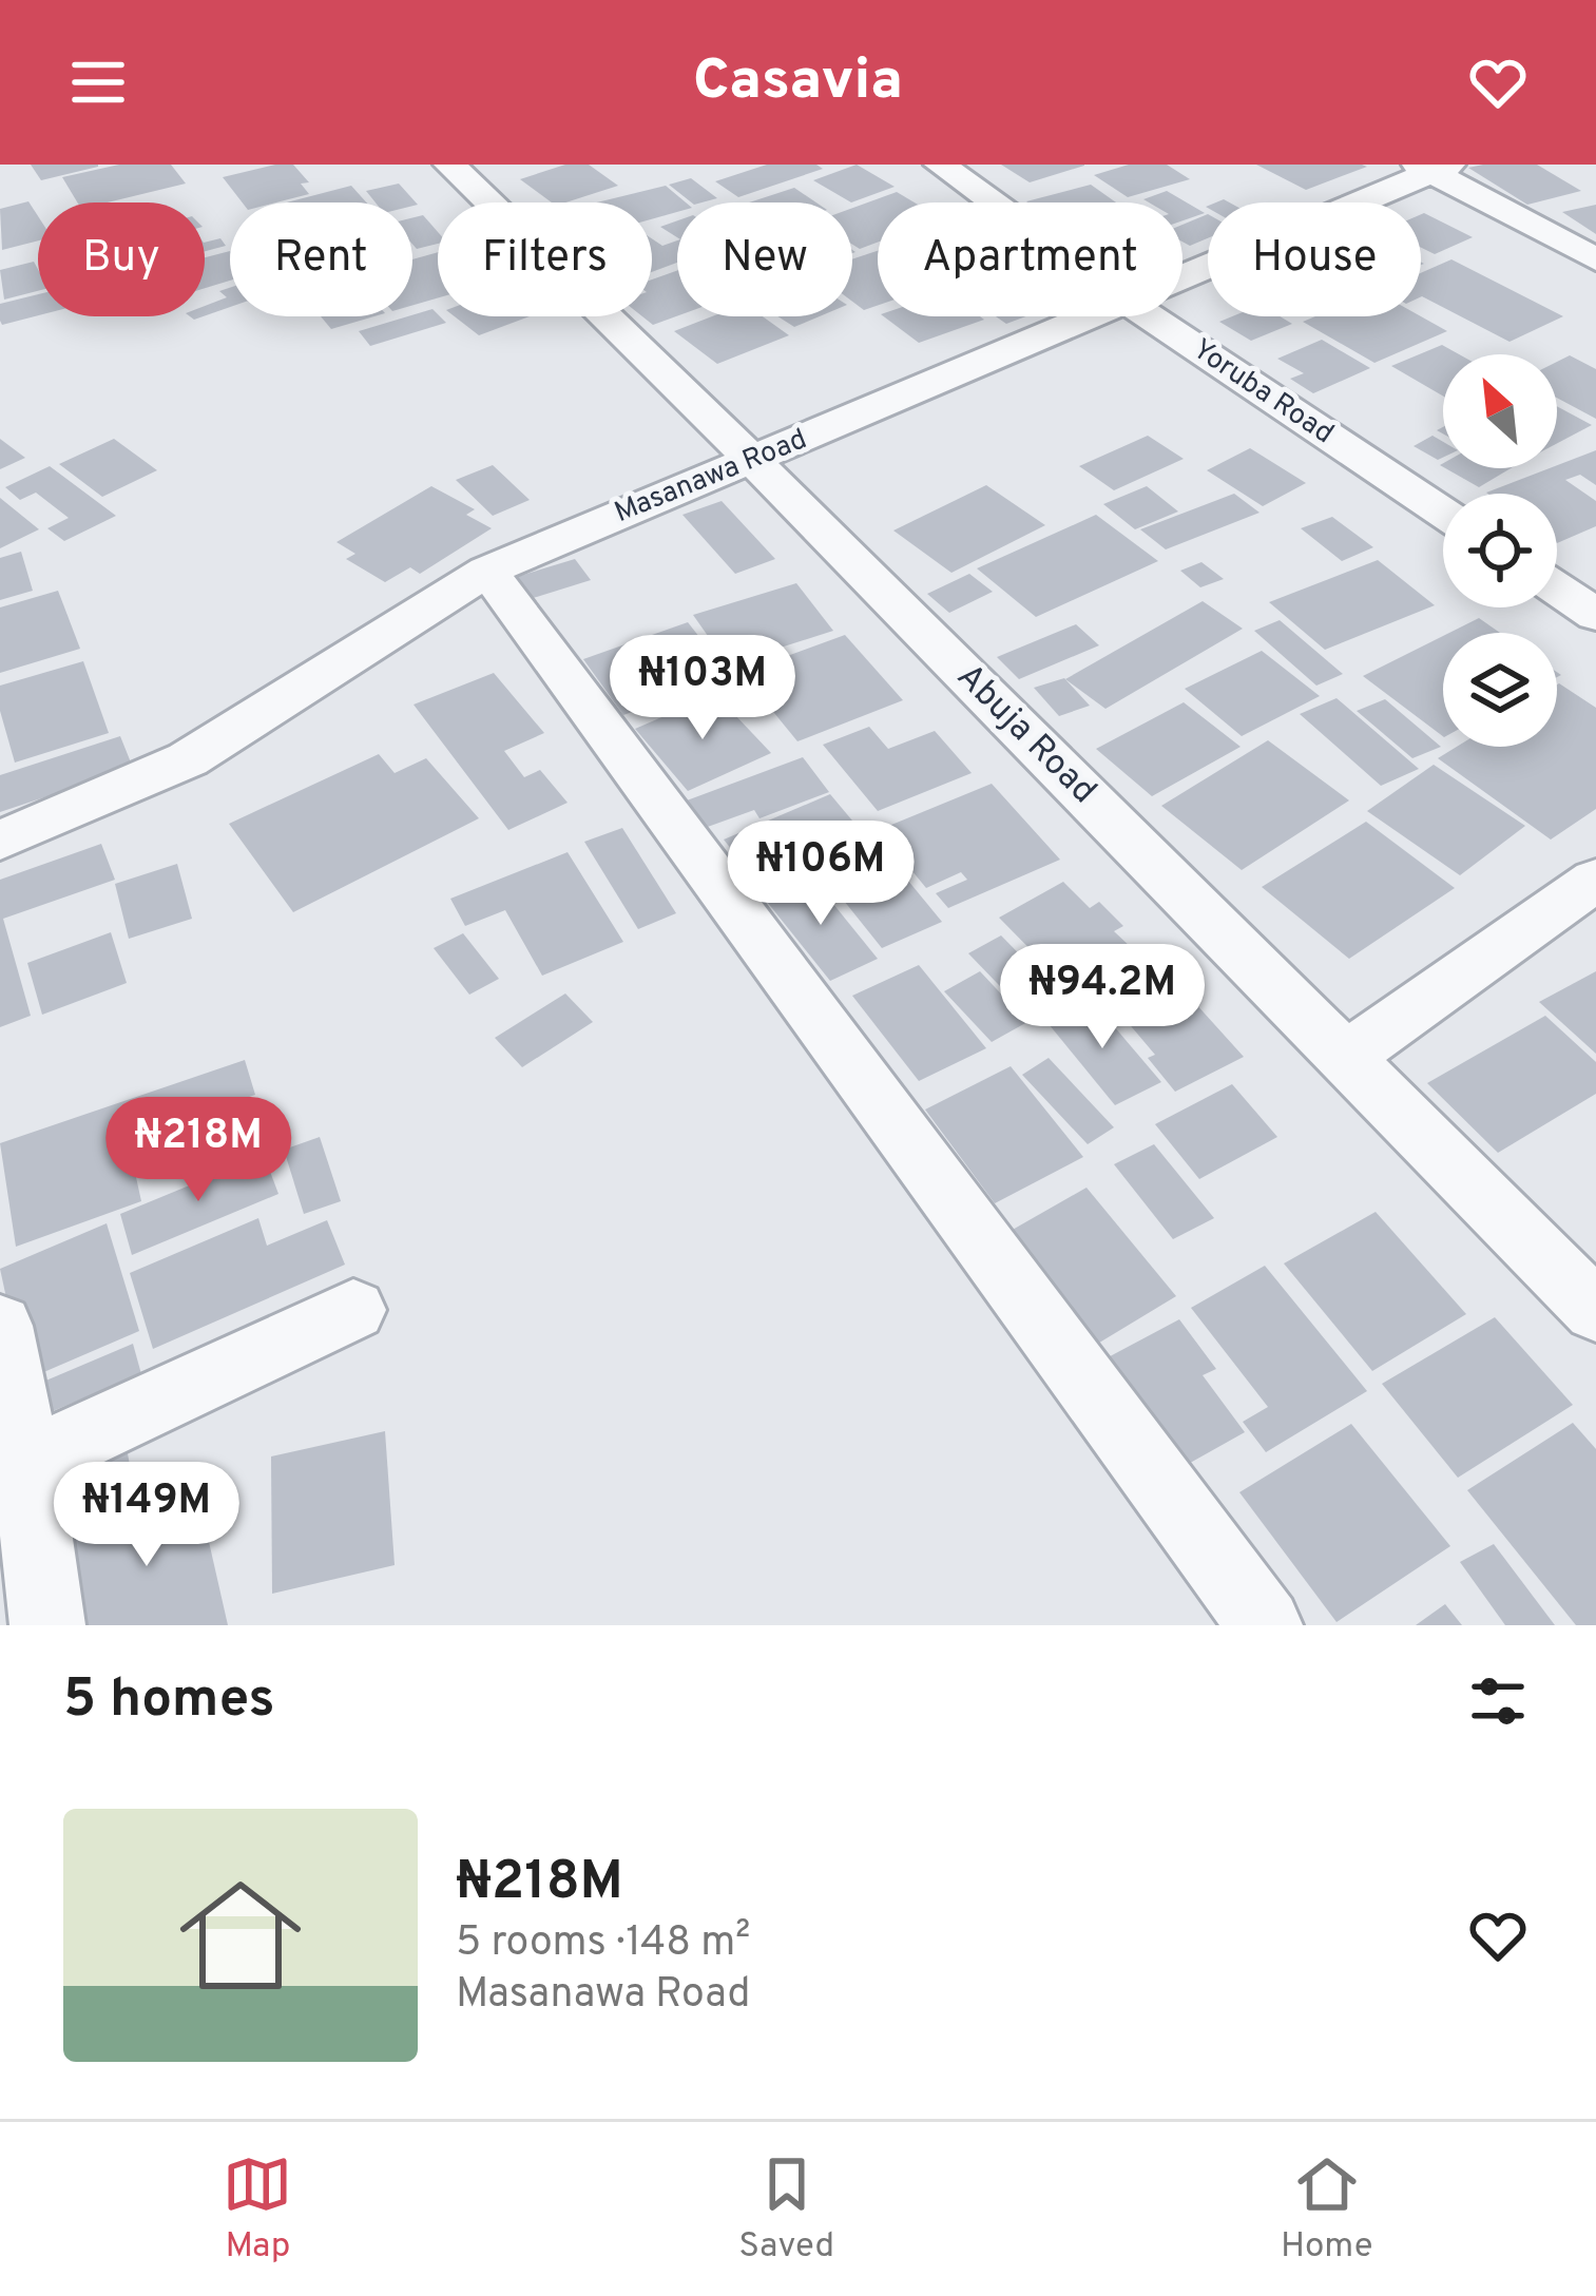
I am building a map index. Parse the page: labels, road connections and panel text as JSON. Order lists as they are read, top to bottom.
{
  "streets": {
    "street": ["Yoruba Road", "Masanawa Road", "Abuja Road"]
  },
  "crossings": [
    ["Masanawa Road", "Abuja Road"]
  ],
  "north": "top left",
  "page": {
    "header": "Casavia",
    "chip": [
      "Buy",
      "Rent",
      "Filters",
      "New",
      "Apartment",
      "House"
    ],
    "price": [
      "₦103M",
      "₦106M",
      "₦94.2M",
      "₦218M",
      "₦149M"
    ],
    "heading": "5 homes",
    "list": [
      {
        "name": "₦218M",
        "note": "5 rooms · 148 m² · Masanawa Road"
      }
    ],
    "tabs": ["Map", "Saved", "Home"]
  }
}
